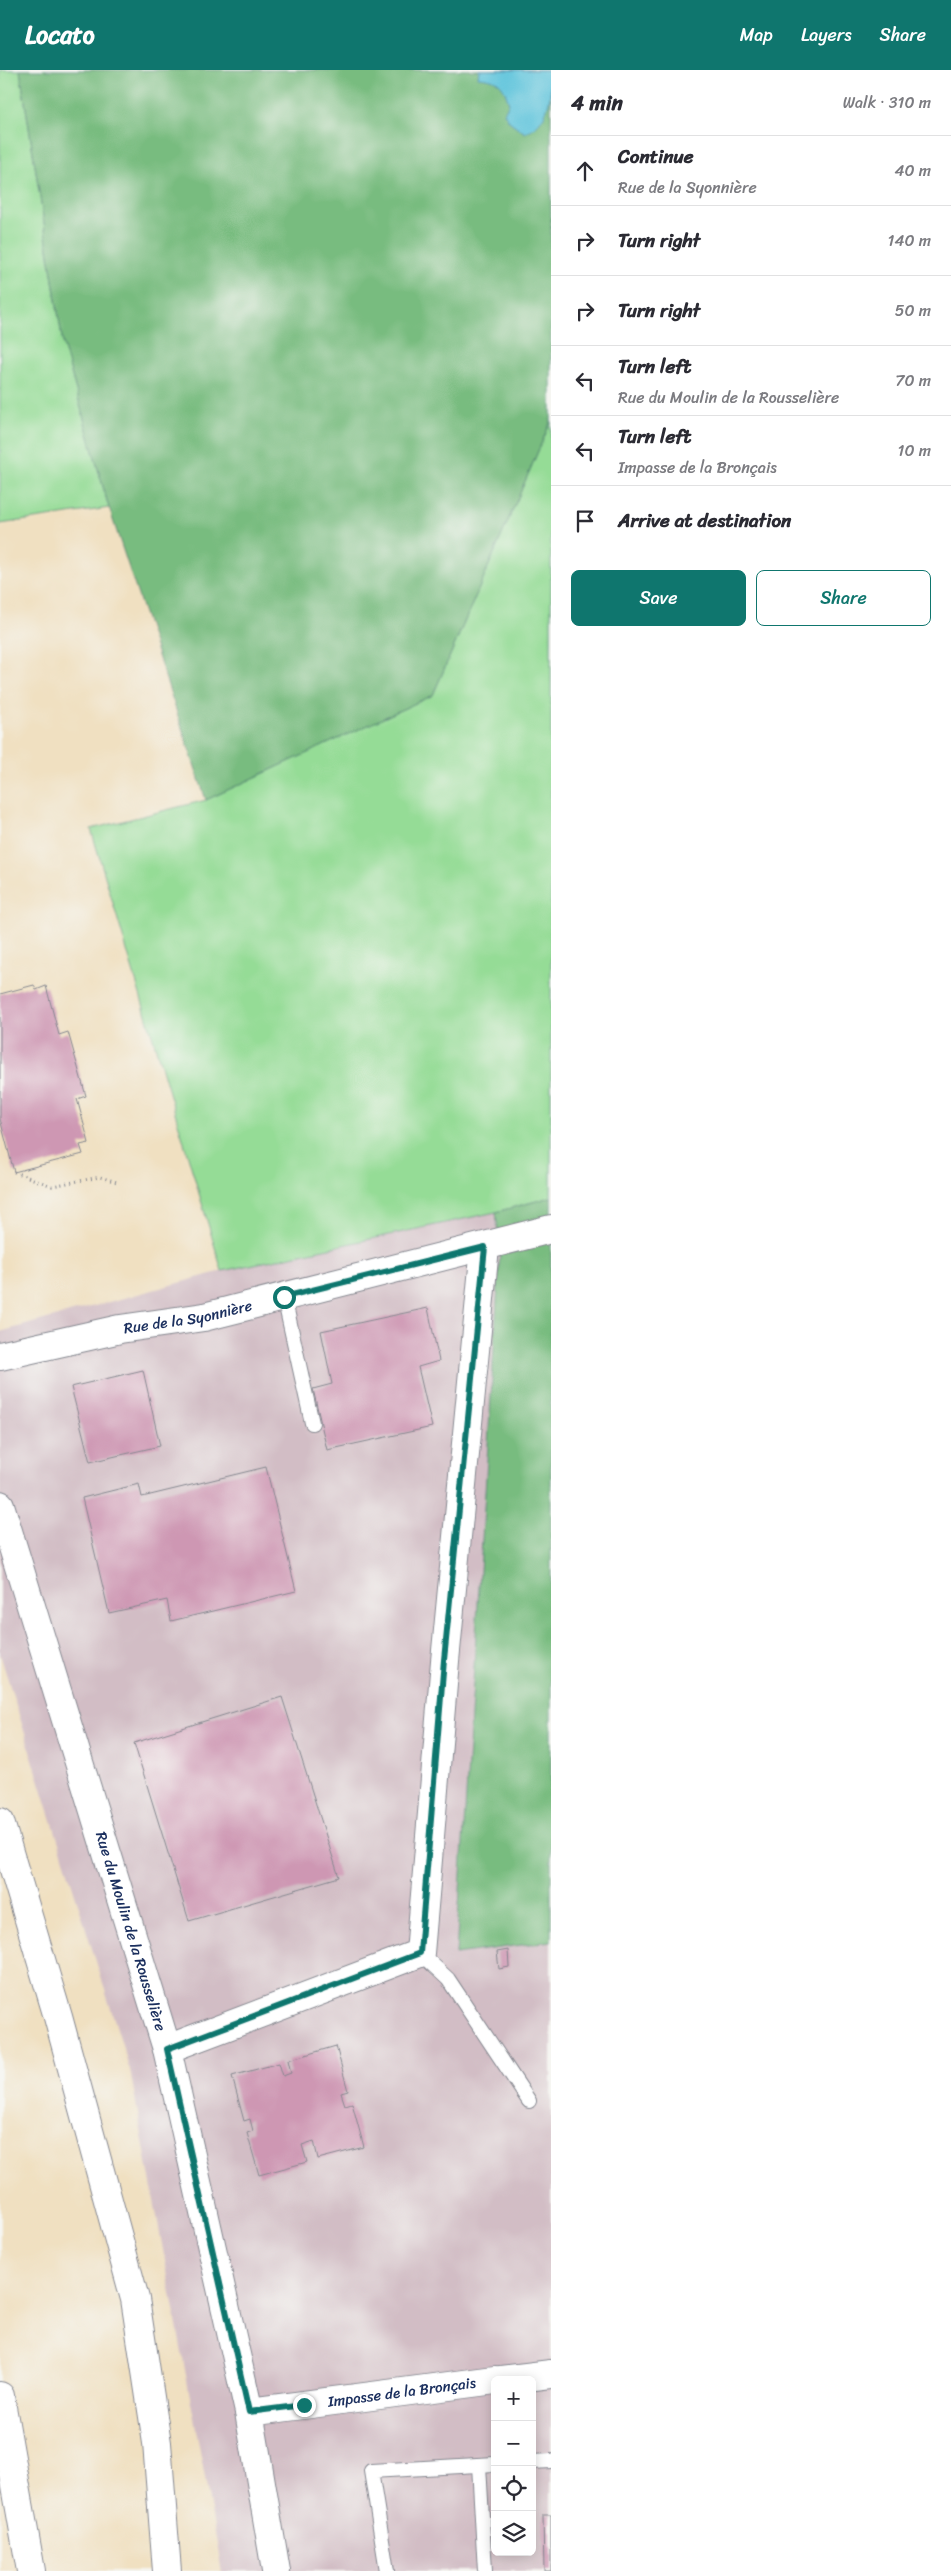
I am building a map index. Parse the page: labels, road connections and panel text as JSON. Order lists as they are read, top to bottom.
{
  "streets": {
    "main road": ["Rue de la Syonnière", "Rue du Moulin de la Rousselière", "Impasse de la Bronçais"]
  },
  "crossings": [
    ["Rue du Moulin de la Rousselière", "Impasse de la Bronçais"]
  ],
  "page": {
    "header": "Locato",
    "nav": ["Map", "Layers", "Share"],
    "heading": ["4 min", "Walk · 310 m"],
    "list": [
      ["Continue", "Rue de la Syonnière", "40 m"],
      ["Turn right", "140 m"],
      ["Turn right", "50 m"],
      ["Turn left", "Rue du Moulin de la Rousselière", "70 m"],
      ["Turn left", "Impasse de la Bronçais", "10 m"],
      "Arrive at destination"
    ],
    "buttons": ["Save", "Share"],
    "map_buttons": ["+", "−"]
  }
}
